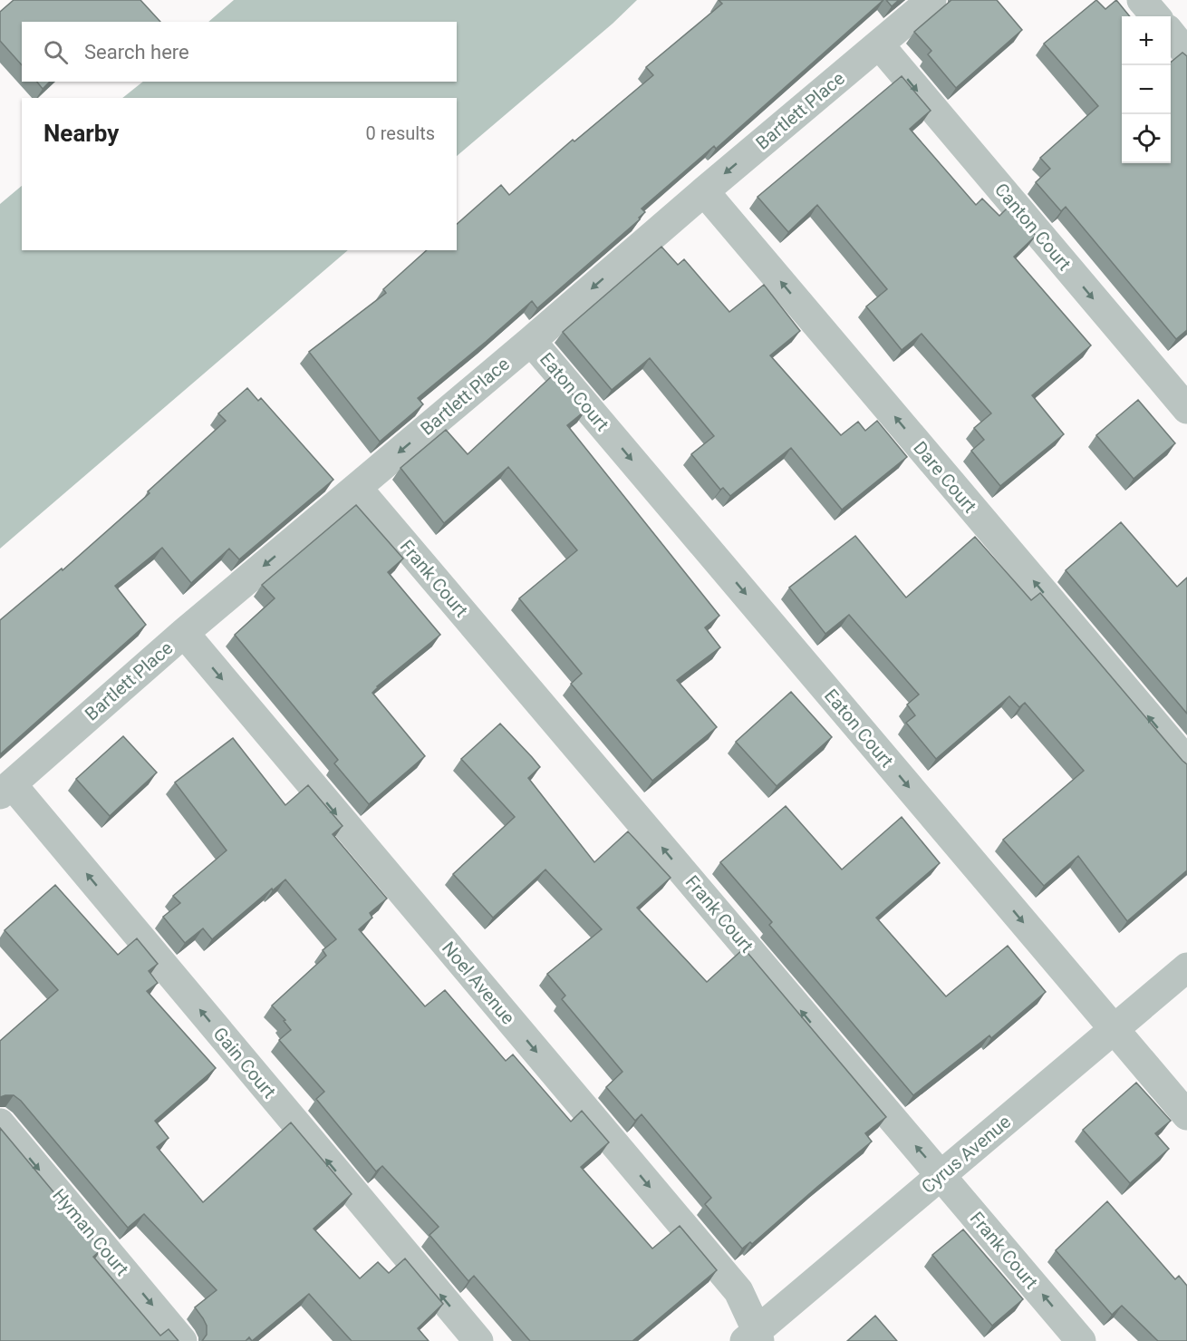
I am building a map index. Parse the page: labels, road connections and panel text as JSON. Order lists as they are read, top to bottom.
{
  "streets": {
    "street": [
      "Bartlett Place",
      "Canton Court",
      "Eaton Court",
      "Dare Court",
      "Frank Court",
      "Noel Avenue",
      "Gain Court",
      "Cyrus Avenue",
      "Hyman Court"
    ]
  },
  "crossings": [
    ["Bartlett Place", "Canton Court"],
    ["Bartlett Place", "Eaton Court"],
    ["Bartlett Place", "Dare Court"],
    ["Bartlett Place", "Frank Court"],
    ["Bartlett Place", "Noel Avenue"],
    ["Bartlett Place", "Gain Court"],
    ["Eaton Court", "Cyrus Avenue"],
    ["Frank Court", "Cyrus Avenue"],
    ["Noel Avenue", "Cyrus Avenue"]
  ],
  "one_way": [
    "Bartlett Place",
    "Canton Court",
    "Eaton Court",
    "Dare Court",
    "Frank Court",
    "Noel Avenue",
    "Gain Court",
    "Hyman Court"
  ],
  "page": {
    "map_buttons": ["+", "−"],
    "search": "Search here",
    "heading": ["Nearby", "0 results"]
  }
}
